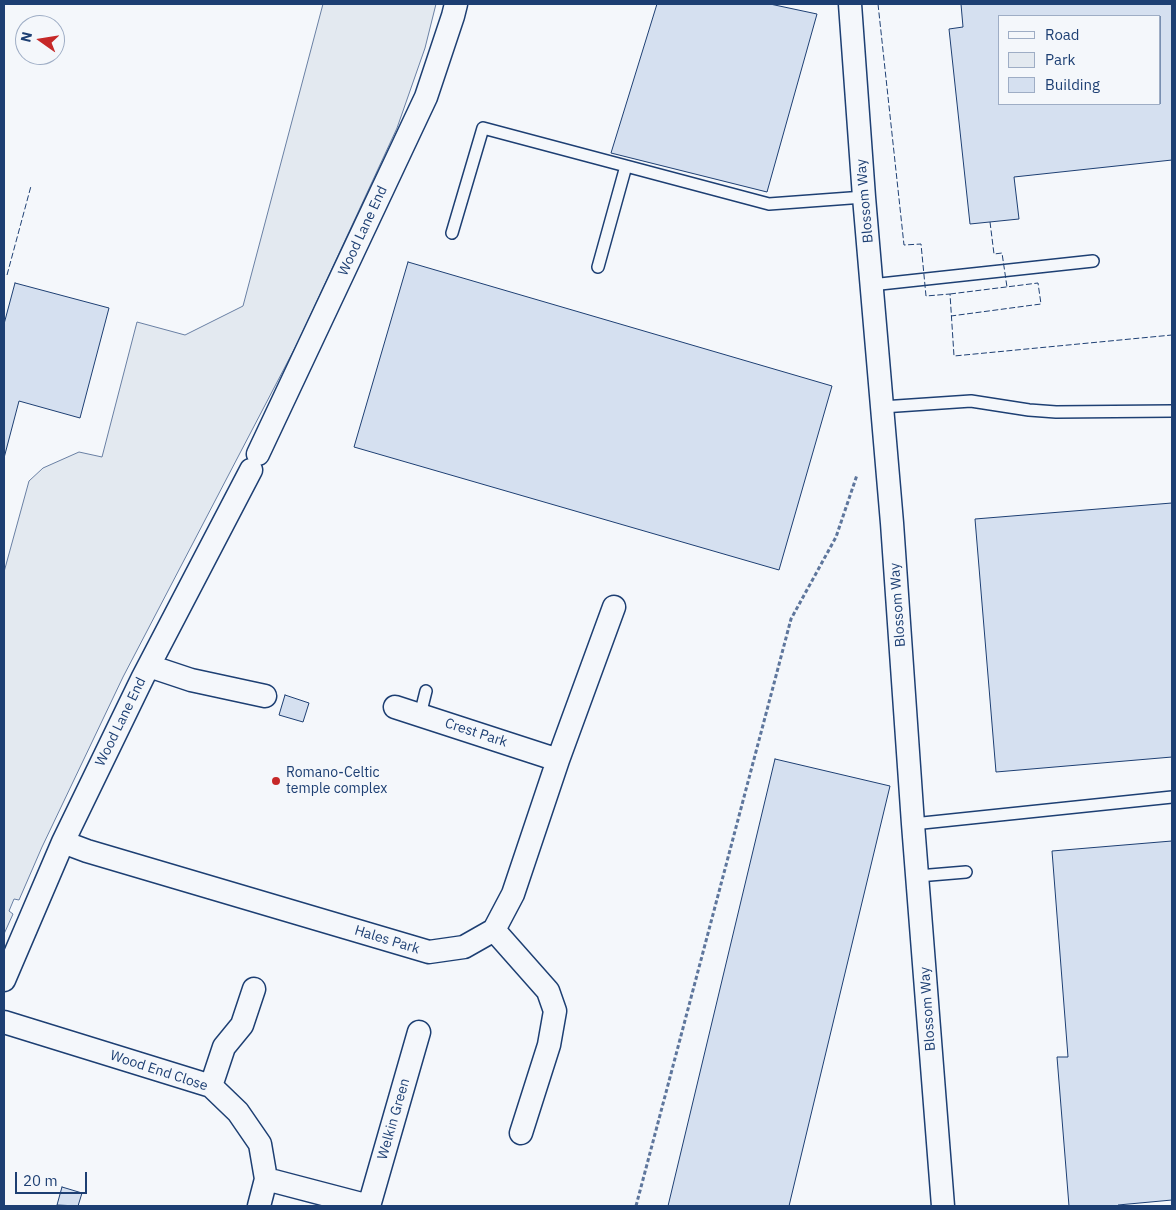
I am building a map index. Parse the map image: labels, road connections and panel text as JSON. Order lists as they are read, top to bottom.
{
  "streets": {
    "street": [
      "Blossom Way",
      "Wood Lane End",
      "Crest Park",
      "Hales Park",
      "Wood End Close",
      "Welkin Green"
    ]
  },
  "crossings": [
    ["Wood Lane End", "Hales Park"],
    ["Wood End Close", "Welkin Green"]
  ],
  "places": ["Romano-Celtic temple complex"],
  "legend": ["Road", "Park", "Building"],
  "scale_bar": "20 m",
  "north": "left"
}
